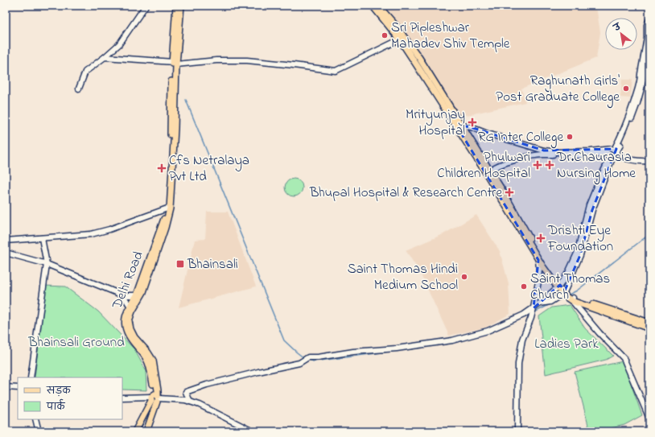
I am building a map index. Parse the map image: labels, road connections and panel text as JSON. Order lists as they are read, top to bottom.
{
  "streets": {
    "main road": ["Delhi Road"]
  },
  "parks": ["Bhainsali Ground", "Ladies Park"],
  "places": {
    "other": [
      "Sri Pipleshwar Mahadev Shiv Temple",
      "Raghunath Girls' Post Graduate College",
      "RG Inter College",
      "Saint Thomas Hindi Medium School",
      "Saint Thomas Church"
    ],
    "health": [
      "Mrityunjay Hospital",
      "Phulwari Children Hospital",
      "Dr.Chaurasia Nursing Home",
      "Cfs Netralaya Pvt Ltd",
      "Bhupal Hospital & Research Centre",
      "Drishti Eye Foundation"
    ],
    "transit": ["Bhainsali"]
  },
  "legend": ["सड़क", "पार्क"],
  "north": "top left"
}
